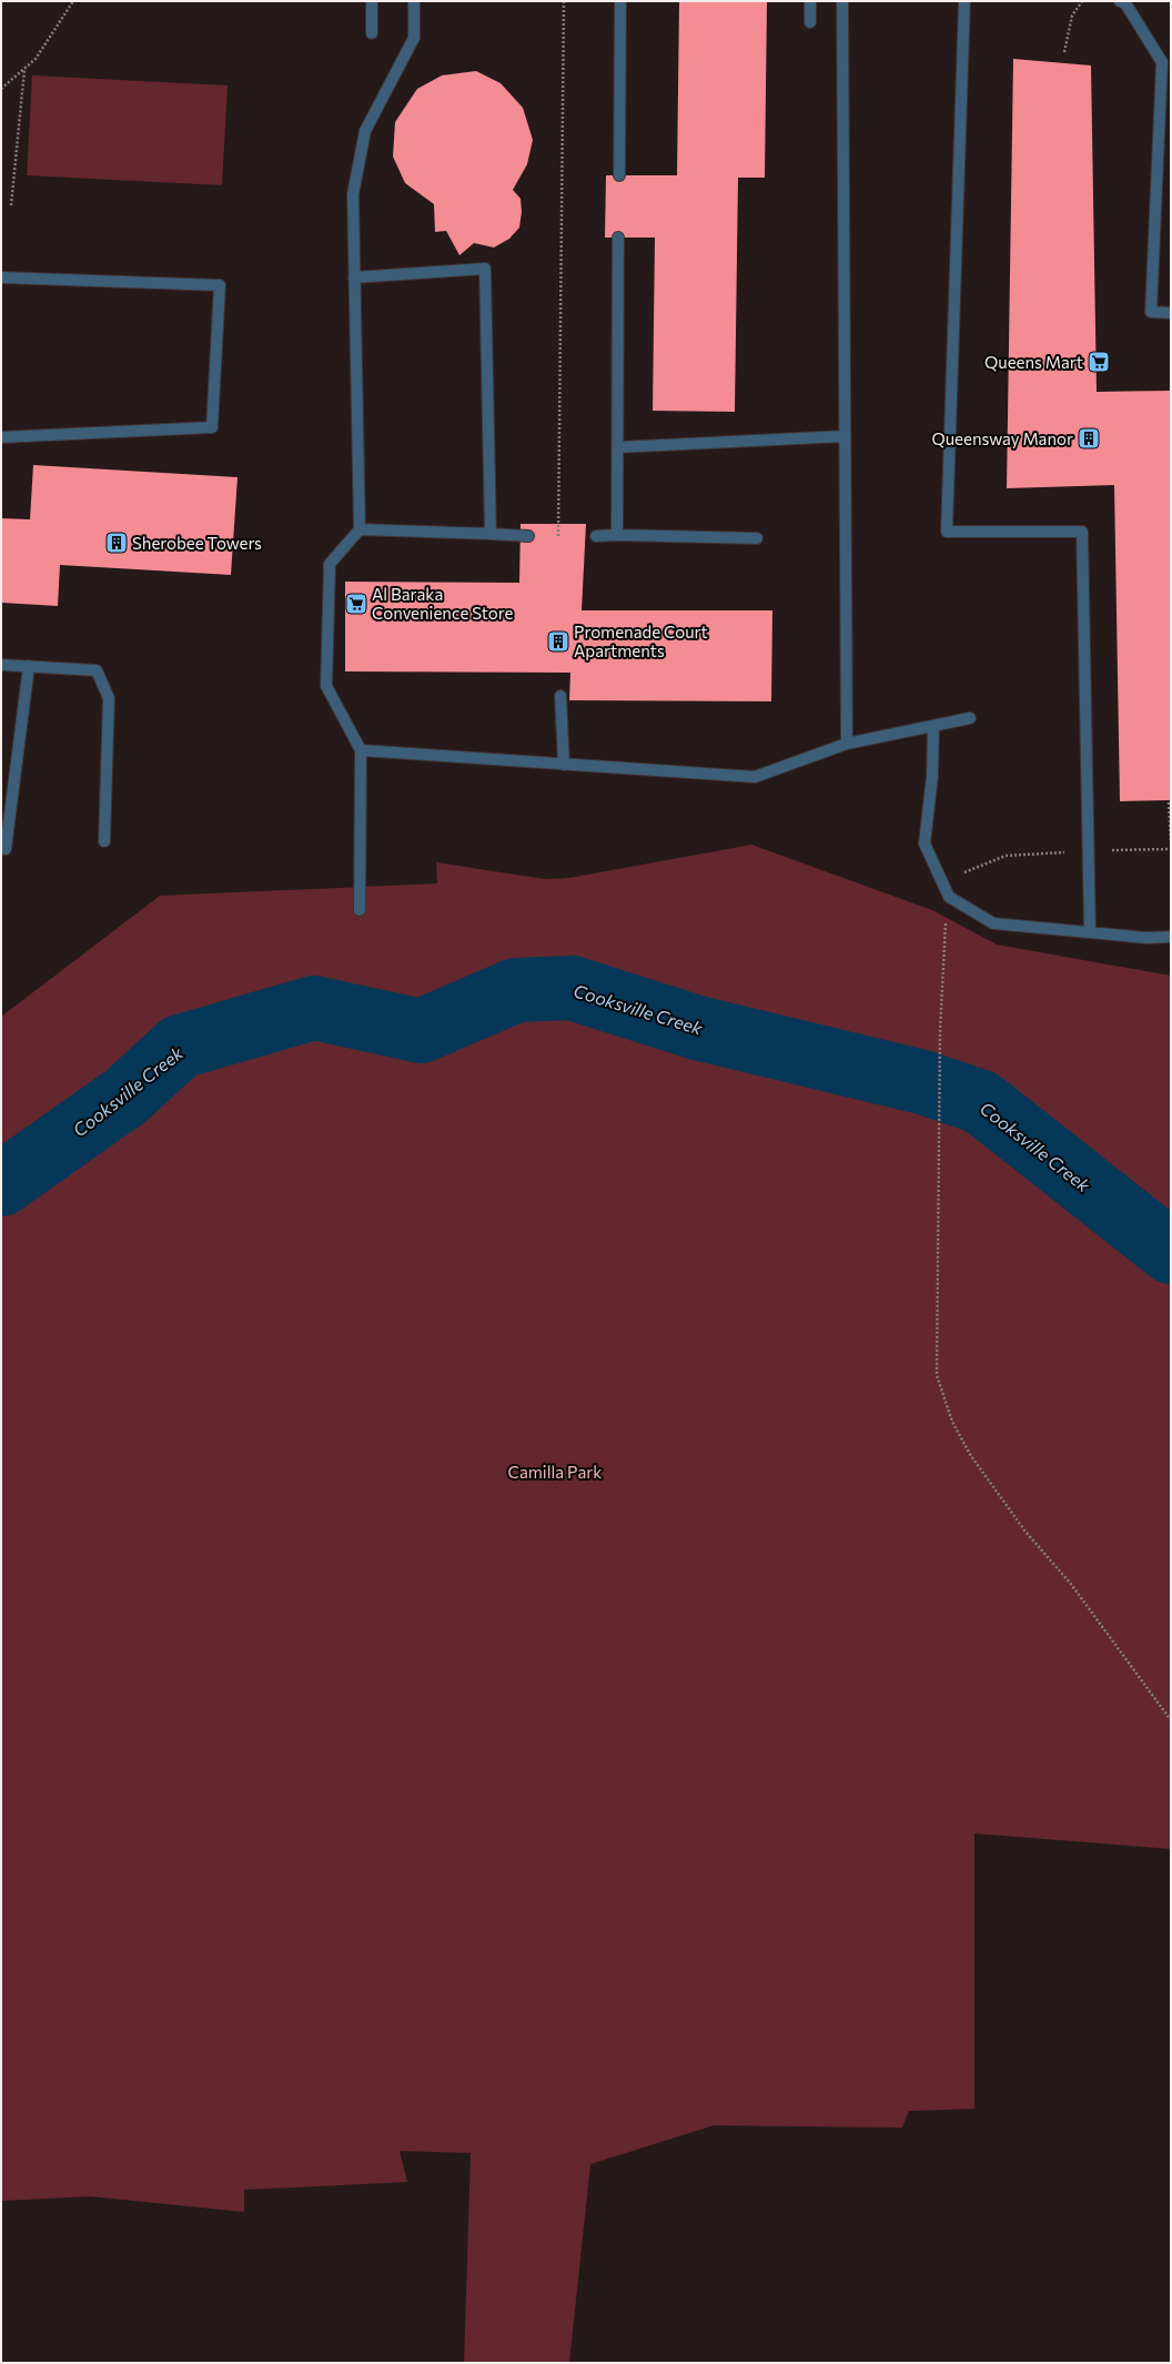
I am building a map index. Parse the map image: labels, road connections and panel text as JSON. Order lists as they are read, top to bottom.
{
  "water": ["Cooksville Creek"],
  "parks": ["Camilla Park"],
  "places": {
    "supermarket": ["Queens Mart", "Al Baraka Convenience Store"],
    "building": ["Queensway Manor", "Sherobee Towers", "Promenade Court Apartments"]
  }
}
